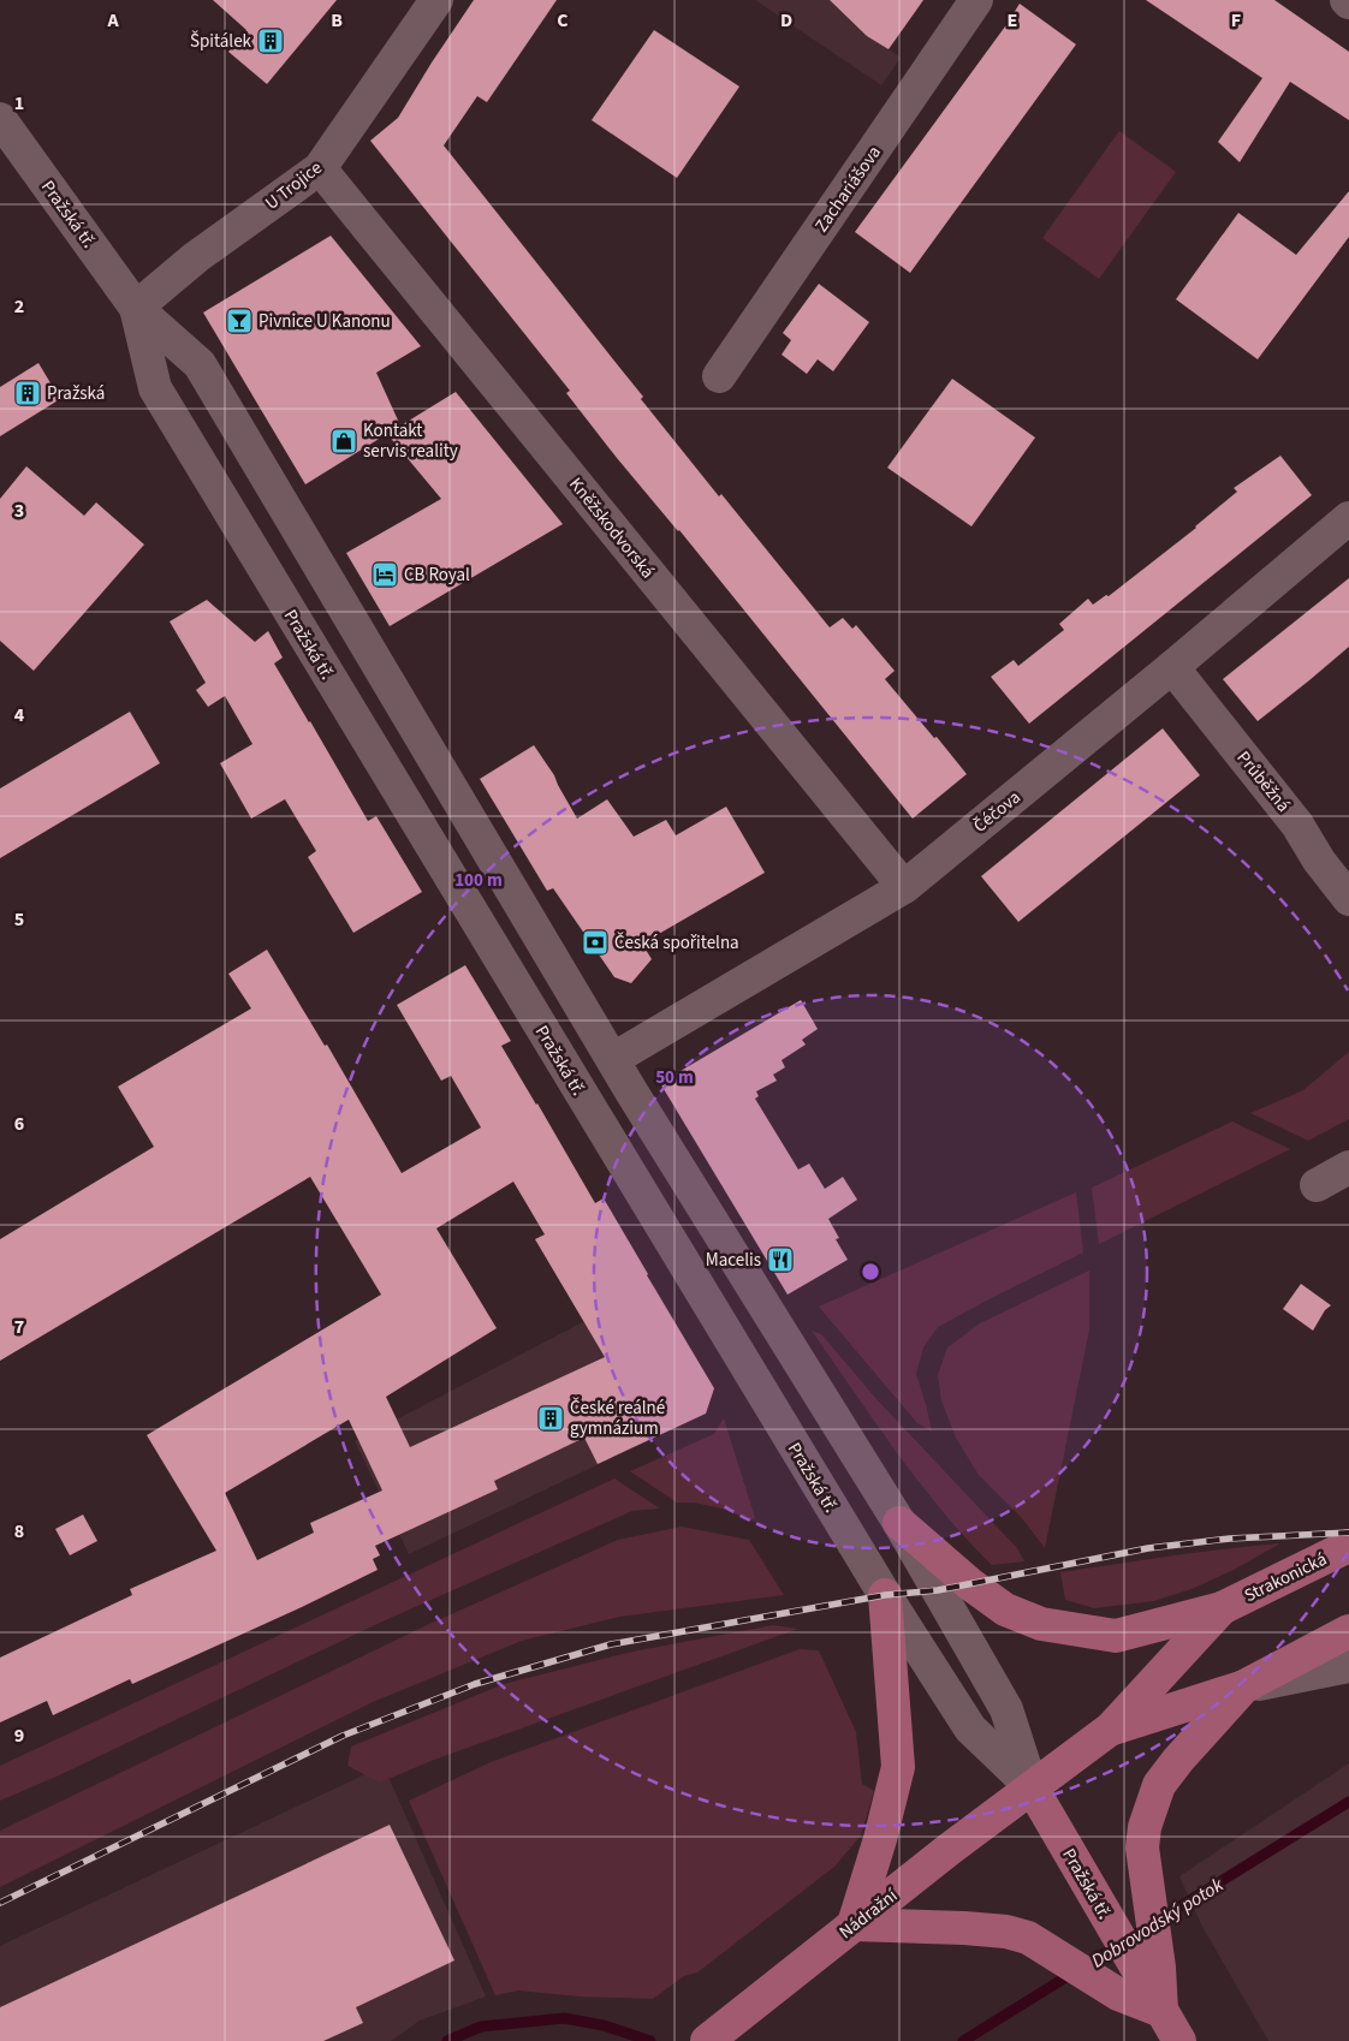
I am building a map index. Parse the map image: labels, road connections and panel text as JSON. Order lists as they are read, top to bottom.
{
  "streets": {
    "main road": ["Pražská tř.", "Strakonická", "Nádražní"],
    "street": [
      "U Trojice",
      "Zachariášova",
      "Kněžskodvorská",
      "Průběžná",
      "Čéčova"
    ]
  },
  "crossings": [
    ["U Trojice", "Pražská tř."],
    ["U Trojice", "Kněžskodvorská"],
    ["Pražská tř.", "Čéčova"],
    ["Pražská tř.", "Nádražní"],
    ["Kněžskodvorská", "Čéčova"],
    ["Průběžná", "Čéčova"]
  ],
  "water": ["Dobrovodský potok"],
  "places": {
    "building": ["Špitálek", "Pražská", "České reálné gymnázium"],
    "bar": ["Pivnice U Kanonu"],
    "shop": ["Kontakt servis reality"],
    "hotel": ["CB Royal"],
    "bank": ["Česká spořitelna"],
    "restaurant": ["Macelis"]
  },
  "grid": {
    "columns": [
      "A",
      "B",
      "C",
      "D",
      "E",
      "F"
    ],
    "rows": [
      "1",
      "2",
      "3",
      "4",
      "5",
      "6",
      "7",
      "8",
      "9"
    ]
  },
  "rings": ["100 m", "50 m"]
}
